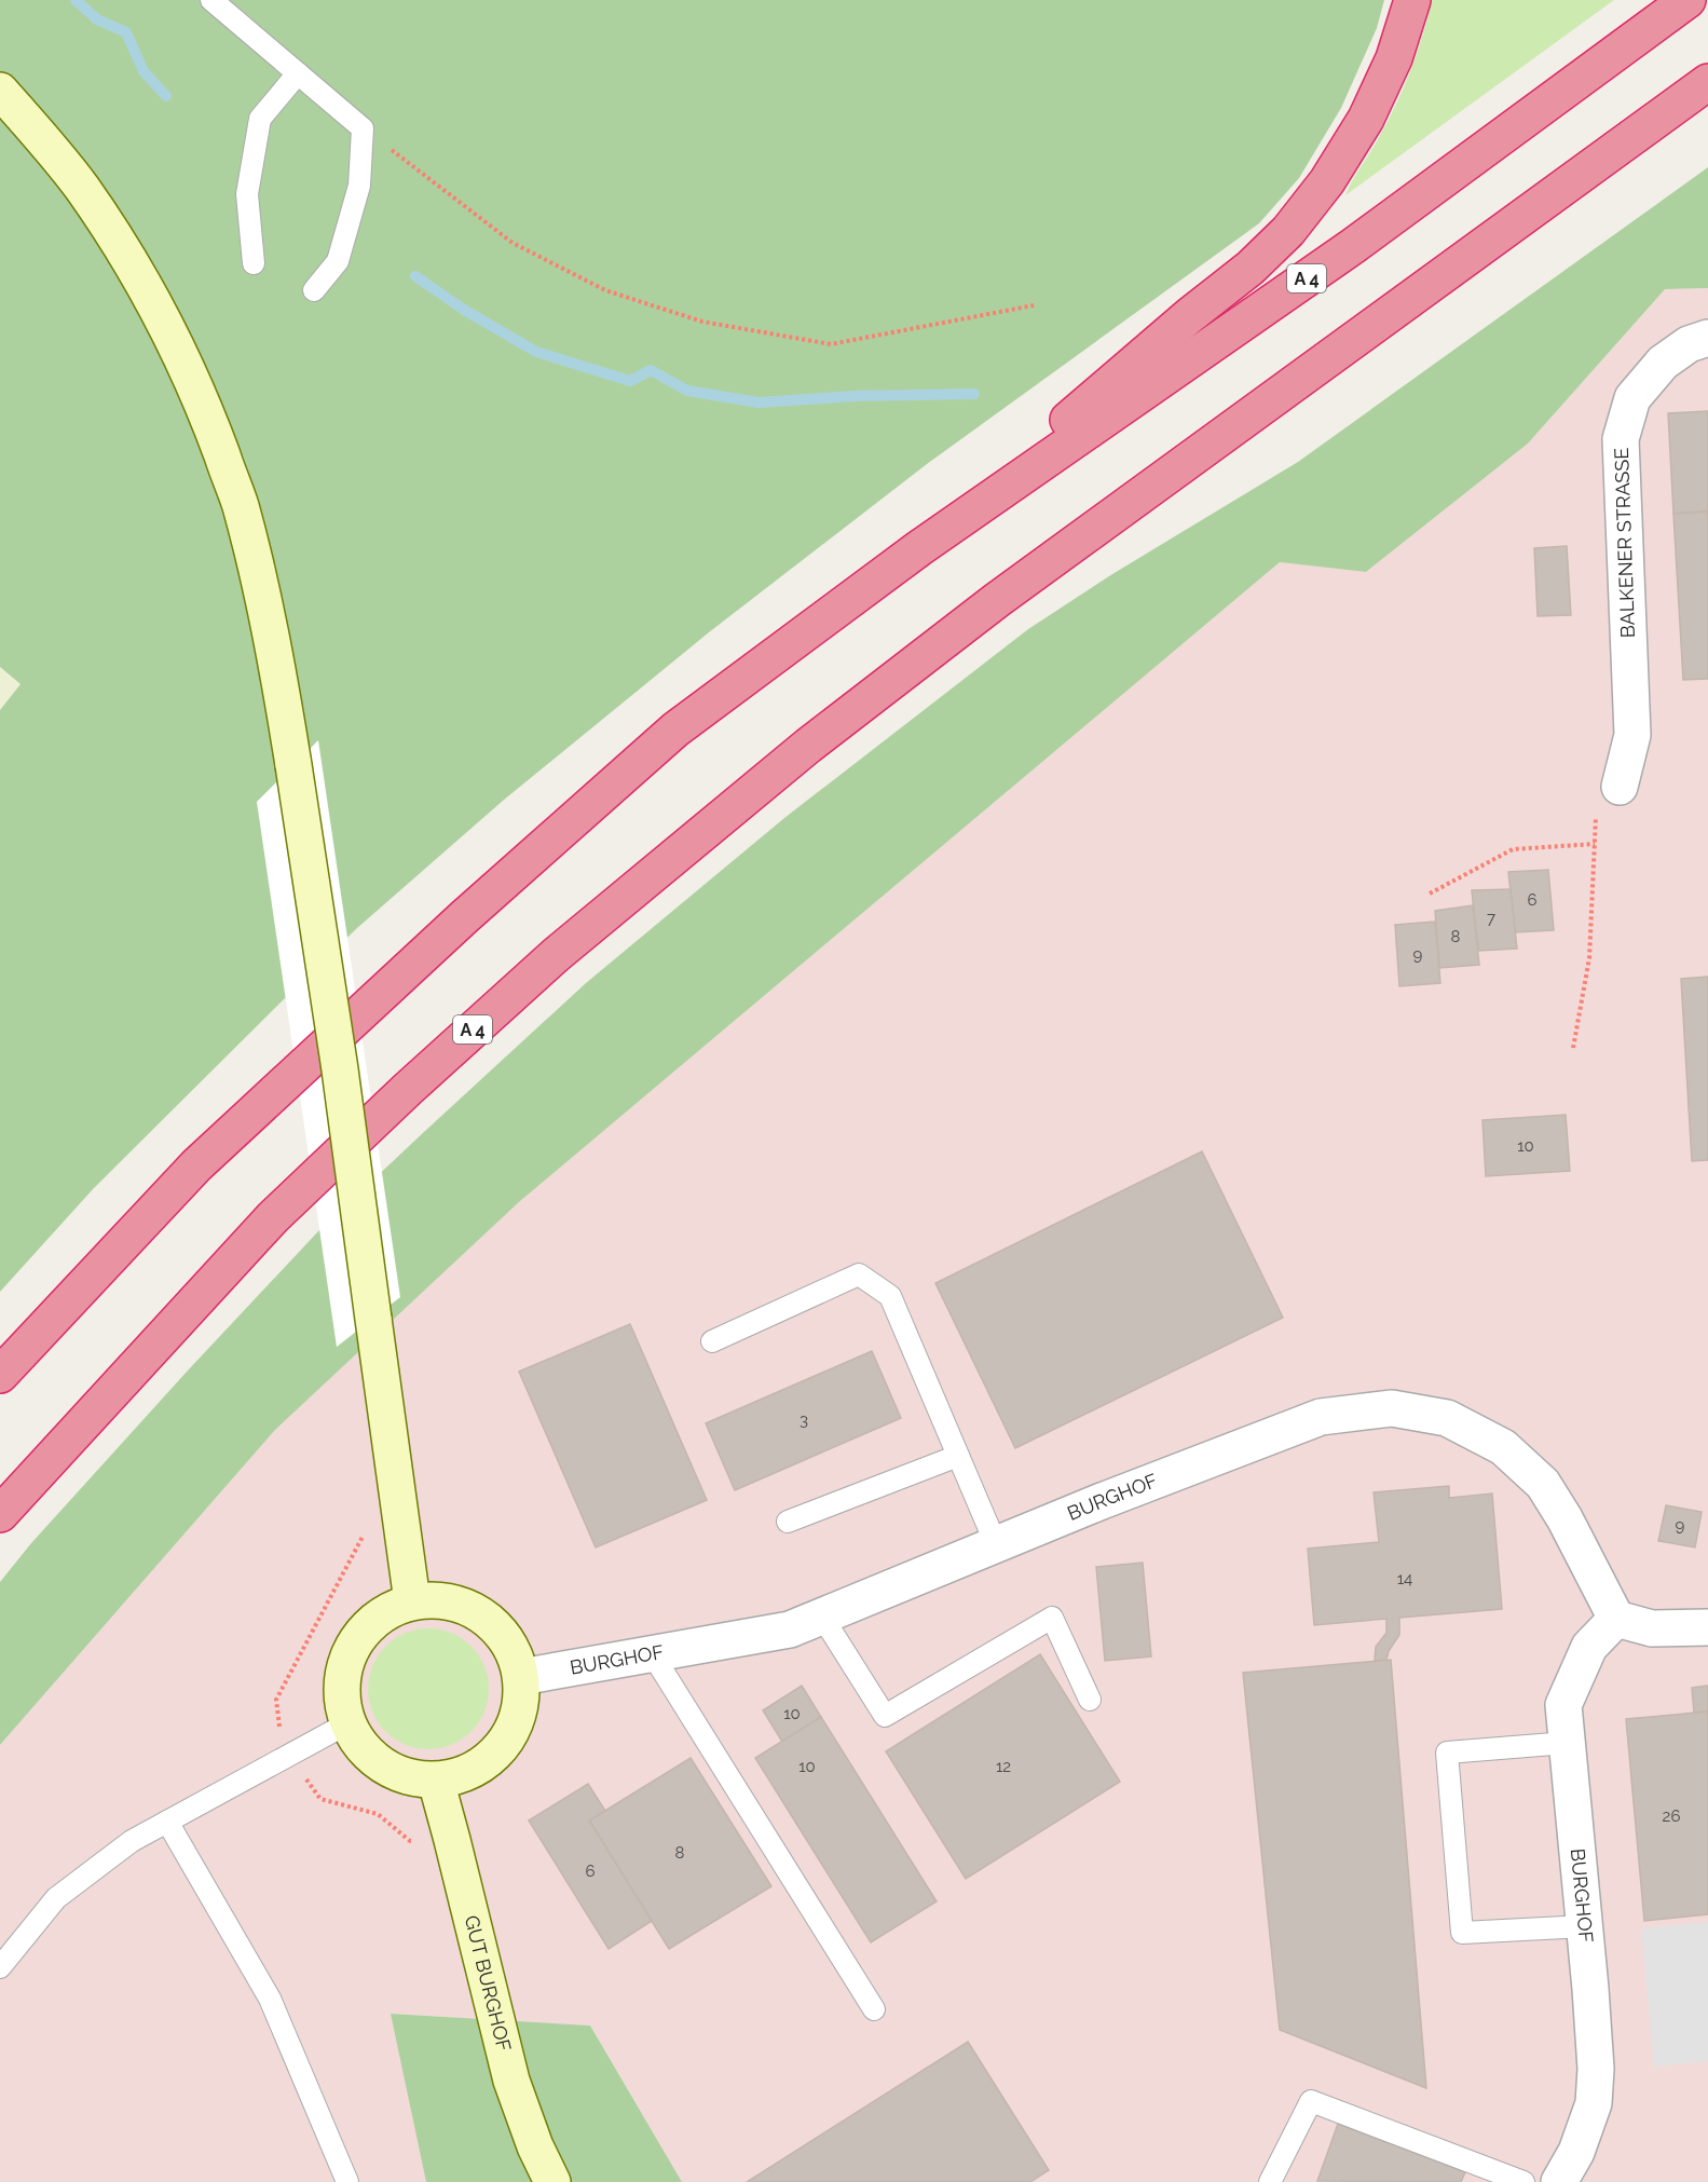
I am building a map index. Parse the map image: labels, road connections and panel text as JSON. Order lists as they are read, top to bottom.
{
  "streets": {
    "highway": ["A 4"],
    "street": ["BALKENER STRASSE", "BURGHOF", "GUT BURGHOF"]
  },
  "crossings": [
    ["BURGHOF", "GUT BURGHOF"]
  ],
  "house_numbers": [
    "6",
    "7",
    "8",
    "9",
    "10",
    "3",
    "9",
    "14",
    "10",
    "10",
    "12",
    "26",
    "8",
    "6"
  ]
}
